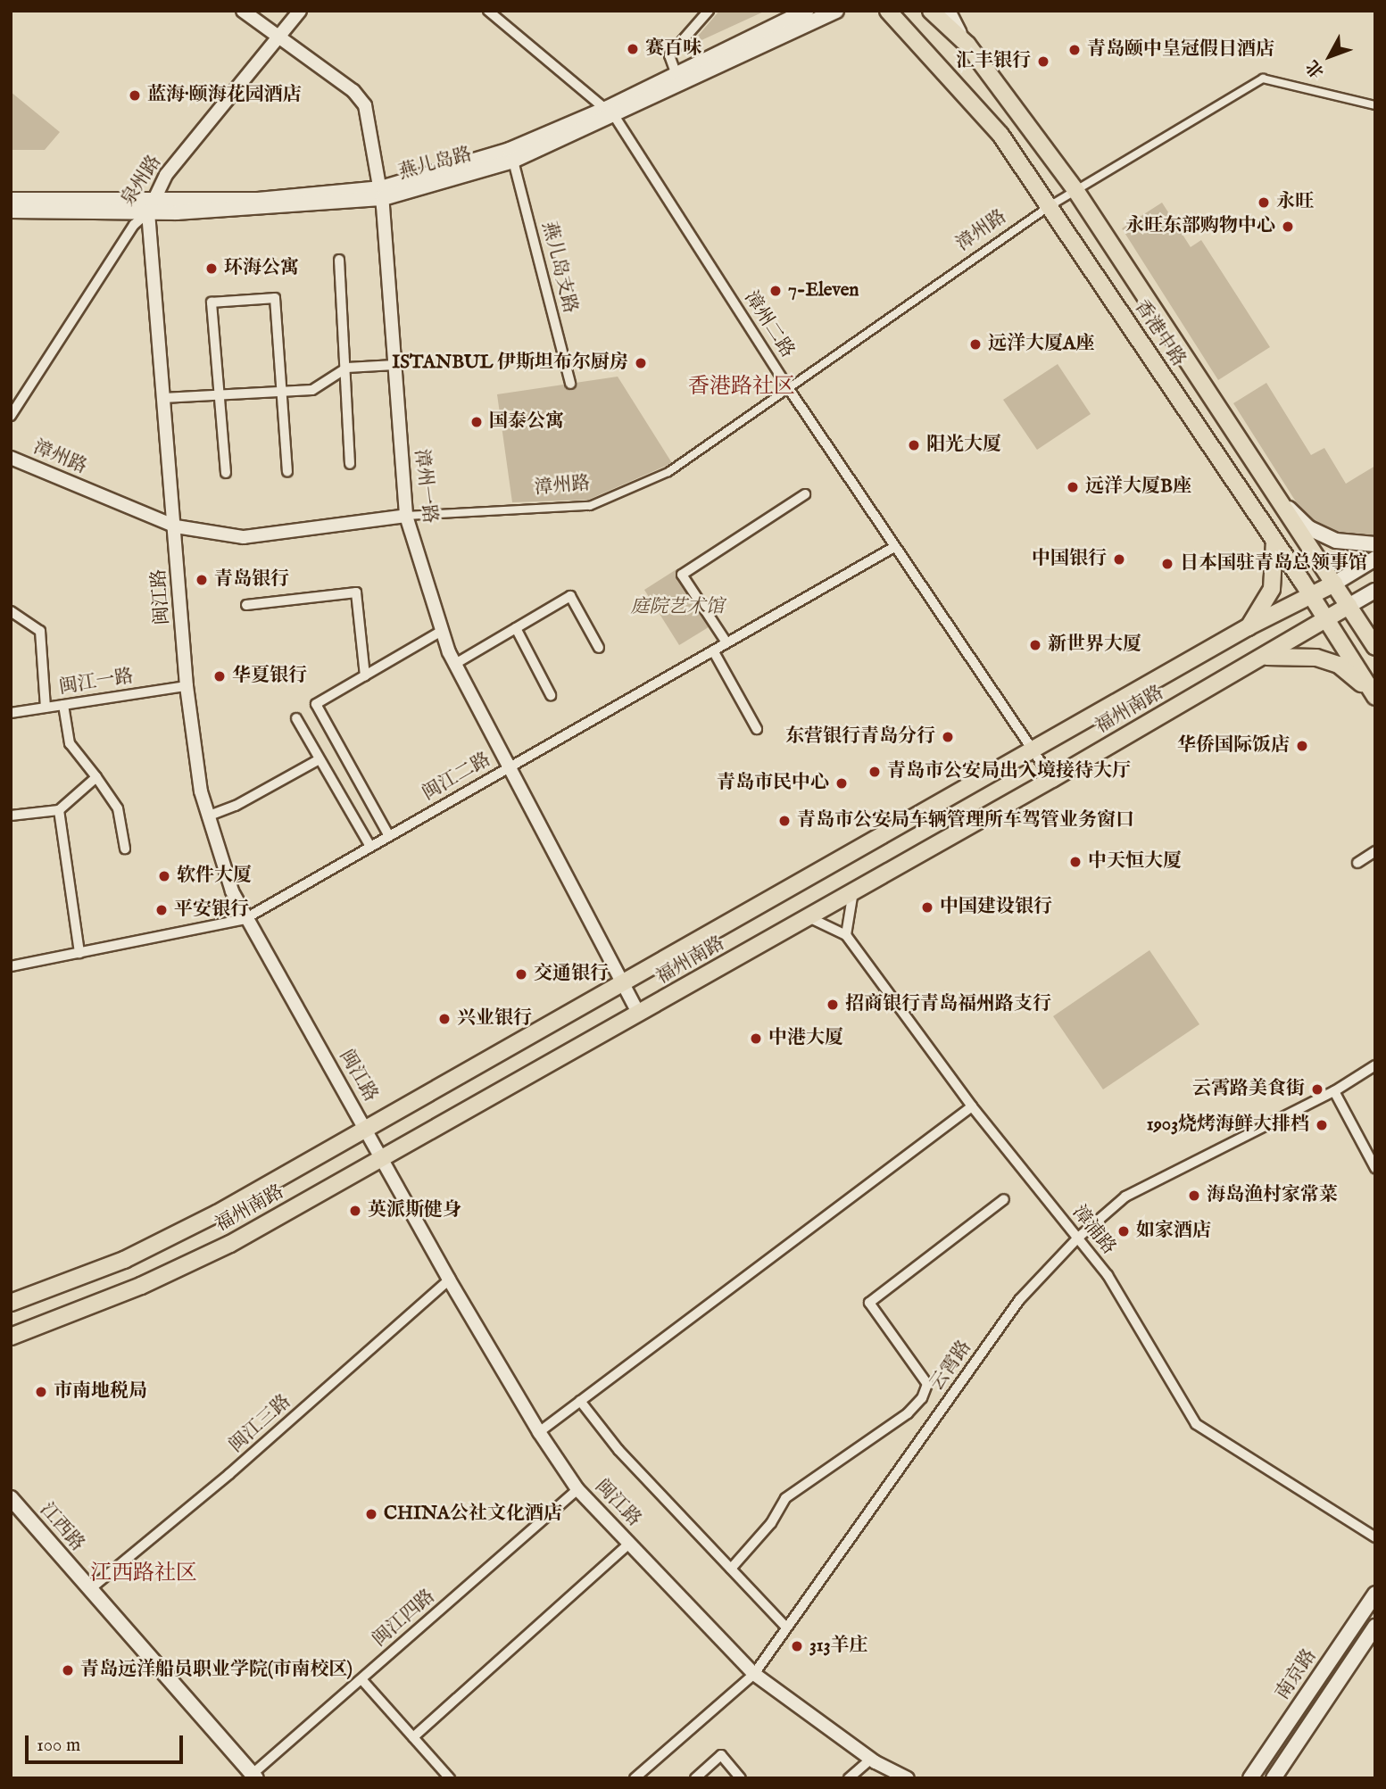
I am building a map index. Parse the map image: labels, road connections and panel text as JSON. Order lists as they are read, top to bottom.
{
  "streets": {
    "main road": [
      "燕儿岛路",
      "香港中路",
      "福州南路",
      "江西路",
      "南京路"
    ],
    "street": [
      "泉州路",
      "漳州路",
      "燕儿岛支路",
      "漳州二路",
      "漳州一路",
      "闽江路",
      "闽江一路",
      "闽江二路",
      "漳浦路",
      "云霄路",
      "闽江三路",
      "闽江四路"
    ]
  },
  "crossings": [
    ["燕儿岛路", "泉州路"],
    ["燕儿岛路", "燕儿岛支路"],
    ["燕儿岛路", "漳州二路"],
    ["燕儿岛路", "漳州一路"],
    ["燕儿岛路", "闽江路"],
    ["泉州路", "漳州一路"],
    ["泉州路", "闽江路"],
    ["漳州路", "漳州二路"],
    ["漳州路", "香港中路"],
    ["漳州路", "漳州一路"],
    ["漳州路", "闽江路"],
    ["漳州二路", "福州南路"],
    ["漳州二路", "闽江二路"],
    ["香港中路", "福州南路"],
    ["漳州一路", "福州南路"],
    ["漳州一路", "闽江二路"],
    ["闽江路", "闽江一路"],
    ["闽江路", "福州南路"],
    ["闽江路", "闽江二路"],
    ["闽江路", "云霄路"],
    ["闽江路", "闽江三路"],
    ["闽江路", "闽江四路"],
    ["漳浦路", "云霄路"],
    ["闽江三路", "江西路"],
    ["江西路", "闽江四路"]
  ],
  "districts": ["香港路社区", "江西路社区"],
  "parks": ["庭院艺术馆"],
  "places": [
    "赛百味",
    "青岛颐中皇冠假日酒店",
    "汇丰银行",
    "蓝海·颐海花园酒店",
    "永旺",
    "永旺东部购物中心",
    "环海公寓",
    "7-Eleven",
    "远洋大厦A座",
    "ISTANBUL 伊斯坦布尔厨房",
    "国泰公寓",
    "阳光大厦",
    "远洋大厦B座",
    "中国银行",
    "日本国驻青岛总领事馆",
    "青岛银行",
    "新世界大厦",
    "华夏银行",
    "东营银行青岛分行",
    "华侨国际饭店",
    "青岛市公安局出入境接待大厅",
    "青岛市民中心",
    "青岛市公安局车辆管理所车驾管业务窗口",
    "中天恒大厦",
    "软件大厦",
    "中国建设银行",
    "平安银行",
    "交通银行",
    "招商银行青岛福州路支行",
    "兴业银行",
    "中港大厦",
    "云霄路美食街",
    "1903烧烤海鲜大排档",
    "海岛渔村家常菜",
    "英派斯健身",
    "如家酒店",
    "市南地税局",
    "CHINA公社文化酒店",
    "313羊庄",
    "青岛远洋船员职业学院(市南校区)"
  ],
  "scale_bar": "100 m",
  "north": "bottom left"
}
